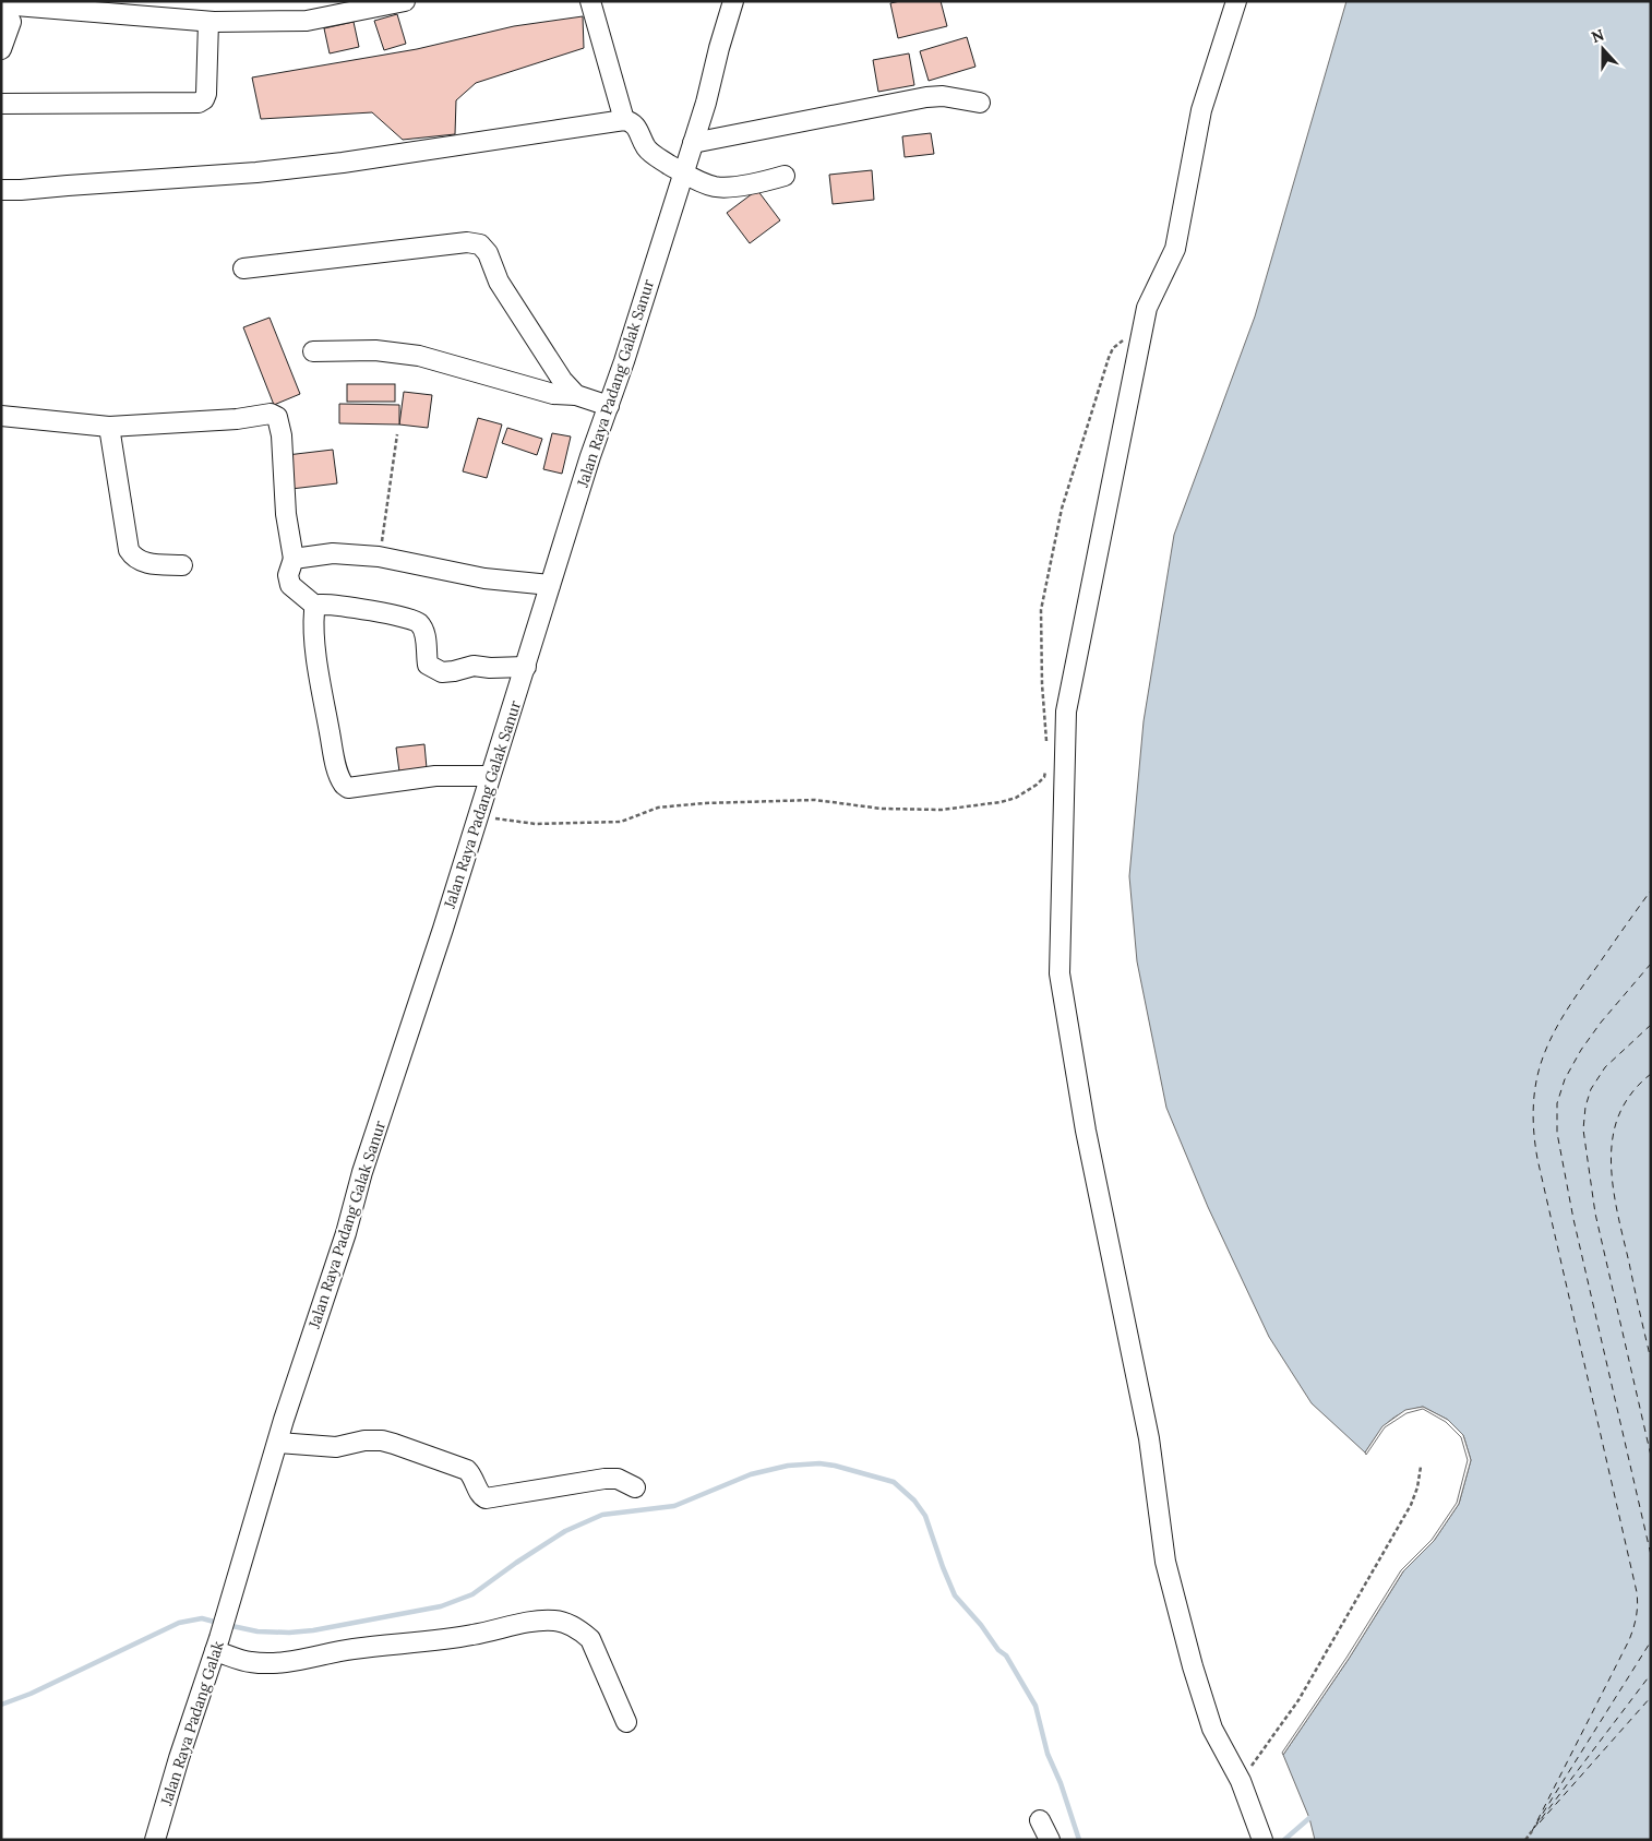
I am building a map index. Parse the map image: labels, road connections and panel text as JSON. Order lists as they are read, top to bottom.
{
  "streets": {
    "street": ["Jalan Raya Padang Galak Sanur", "Jalan Raya Padang Galak"]
  },
  "crossings": [
    ["Jalan Raya Padang Galak Sanur", "Jalan Raya Padang Galak"]
  ],
  "north": "top"
}
